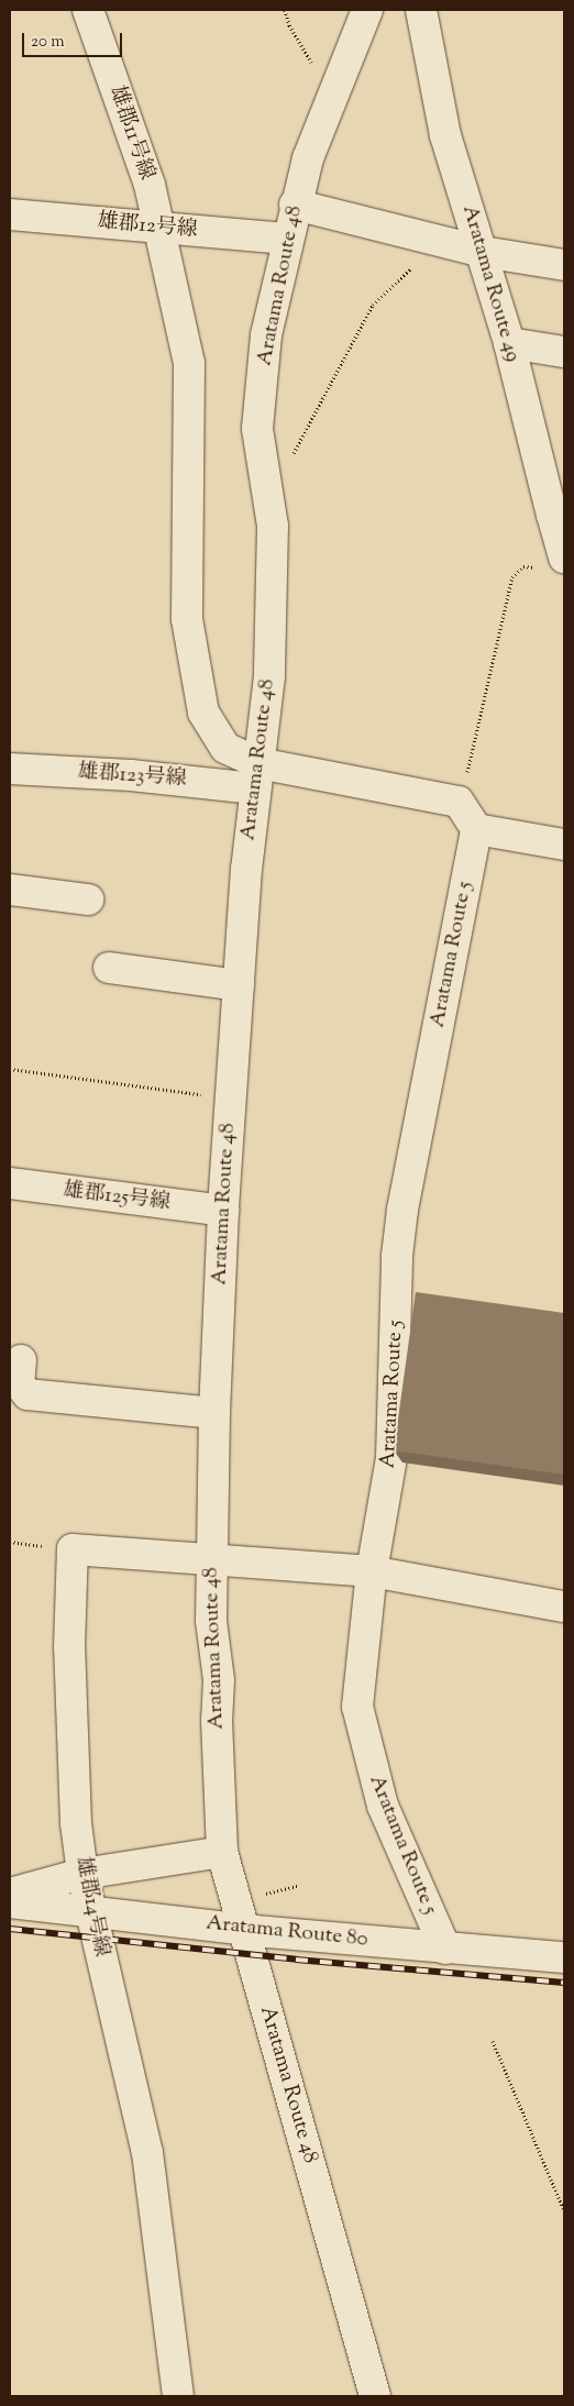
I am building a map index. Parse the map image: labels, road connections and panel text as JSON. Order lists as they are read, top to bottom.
{
  "streets": {
    "street": [
      "雄郡11号線",
      "雄郡12号線",
      "Aratama Route 49",
      "Aratama Route 48",
      "雄郡123号線",
      "Aratama Route 5",
      "雄郡125号線",
      "雄郡14号線",
      "Aratama Route 80"
    ]
  },
  "crossings": [
    ["雄郡11号線", "雄郡12号線"],
    ["雄郡11号線", "Aratama Route 48"],
    ["雄郡11号線", "雄郡123号線"],
    ["雄郡12号線", "Aratama Route 48"],
    ["Aratama Route 48", "雄郡123号線"],
    ["Aratama Route 48", "雄郡125号線"],
    ["Aratama Route 48", "雄郡14号線"],
    ["Aratama Route 48", "Aratama Route 80"],
    ["Aratama Route 5", "Aratama Route 80"],
    ["雄郡14号線", "Aratama Route 80"]
  ],
  "scale_bar": "20 m"
}
